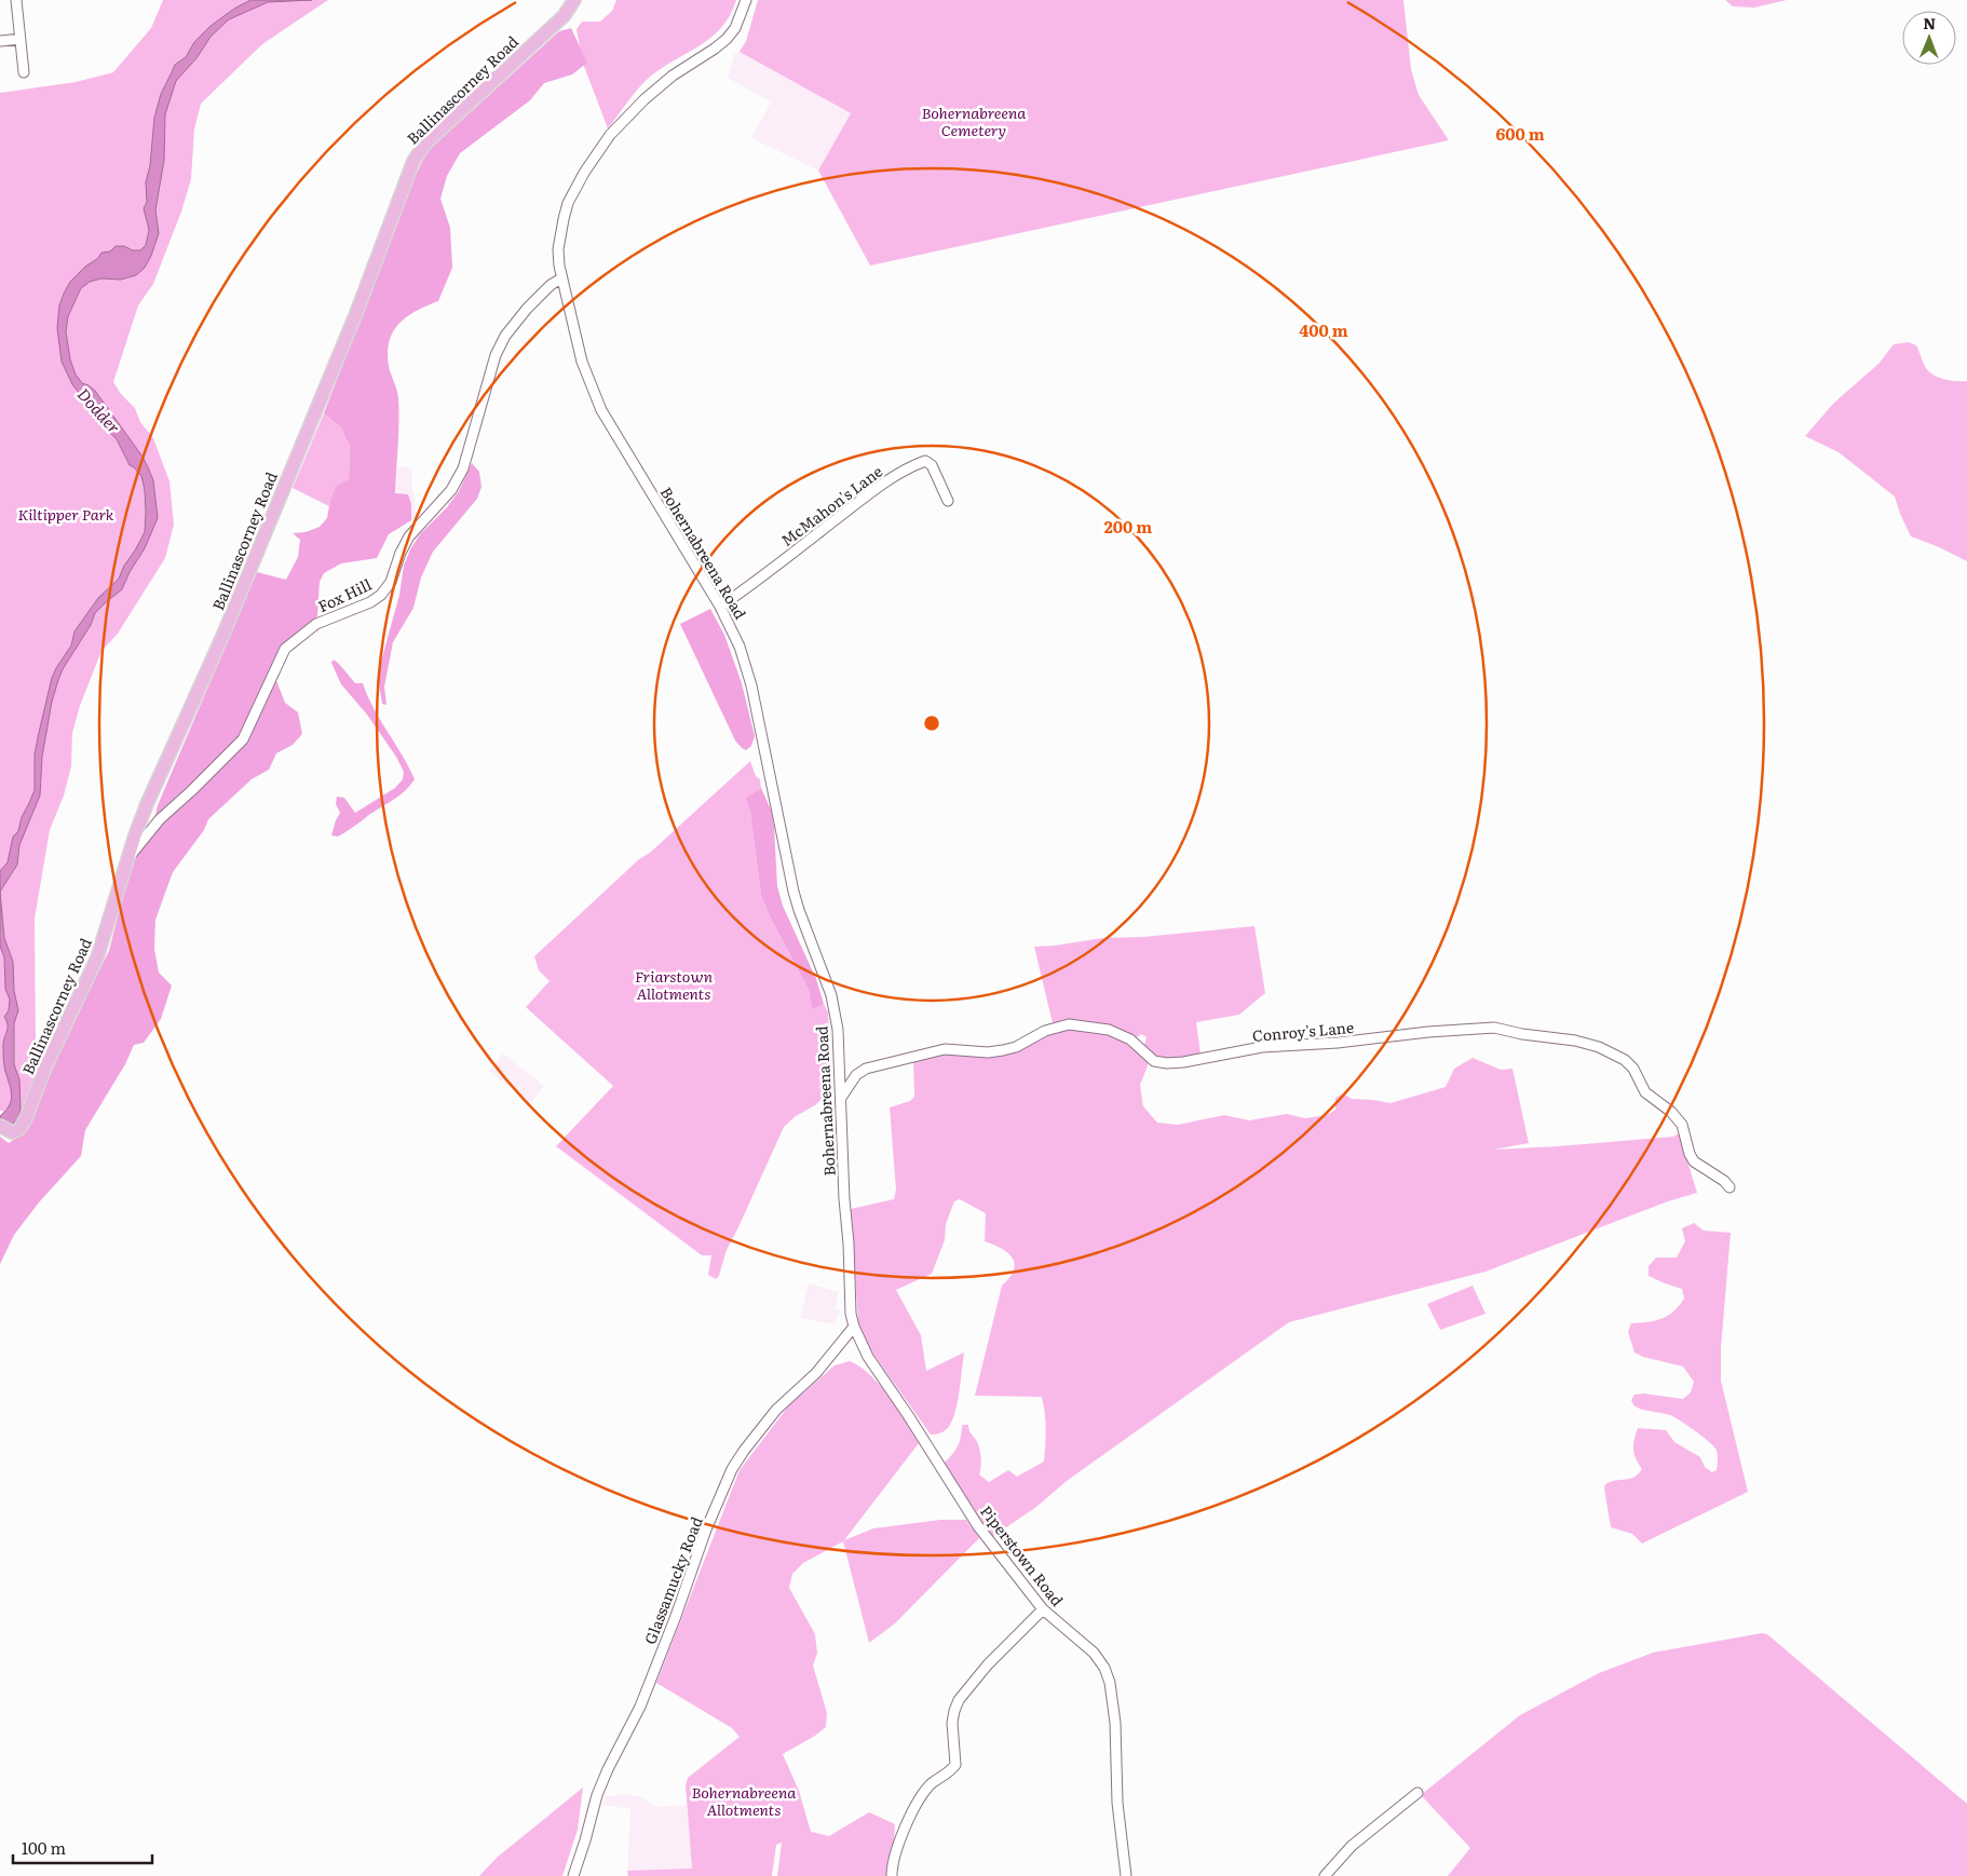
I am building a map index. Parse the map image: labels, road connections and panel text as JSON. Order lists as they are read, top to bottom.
{
  "streets": {
    "main road": ["Ballinascorney Road"],
    "street": [
      "McMahon's Lane",
      "Bohernabreena Road",
      "Fox Hill",
      "Conroy's Lane",
      "Piperstown Road",
      "Glassamucky Road"
    ]
  },
  "crossings": [
    ["Ballinascorney Road", "Fox Hill"],
    ["McMahon's Lane", "Bohernabreena Road"],
    ["Bohernabreena Road", "Fox Hill"],
    ["Bohernabreena Road", "Conroy's Lane"],
    ["Bohernabreena Road", "Piperstown Road"],
    ["Bohernabreena Road", "Glassamucky Road"],
    ["Piperstown Road", "Glassamucky Road"]
  ],
  "water": ["Dodder"],
  "parks": [
    "Bohernabreena Cemetery",
    "Kiltipper Park",
    "Friarstown Allotments",
    "Bohernabreena Allotments"
  ],
  "scale_bar": "100 m",
  "north": "top",
  "rings": ["600 m", "400 m", "200 m"]
}
